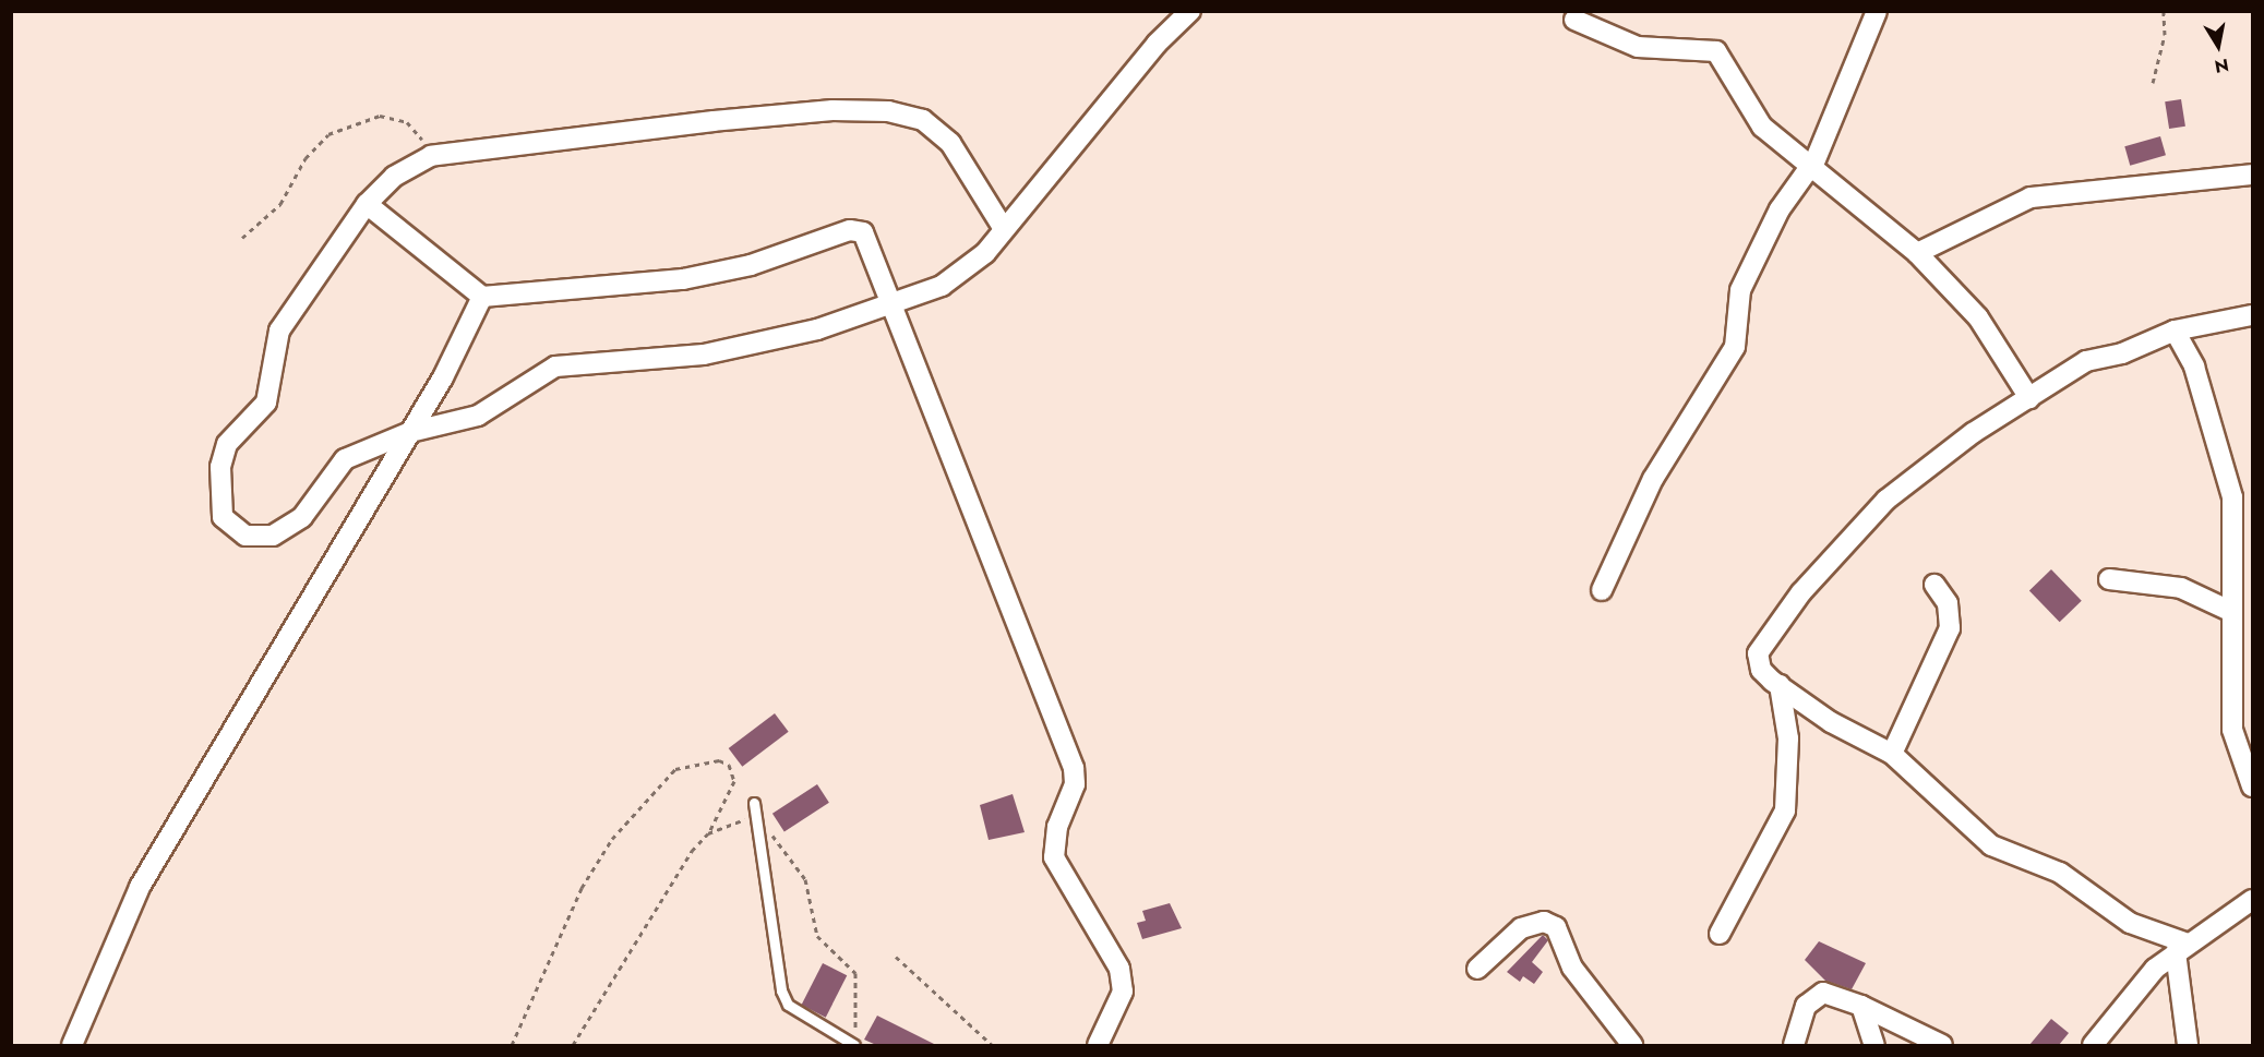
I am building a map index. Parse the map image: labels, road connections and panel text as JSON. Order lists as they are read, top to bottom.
{
  "north": "bottom"
}
